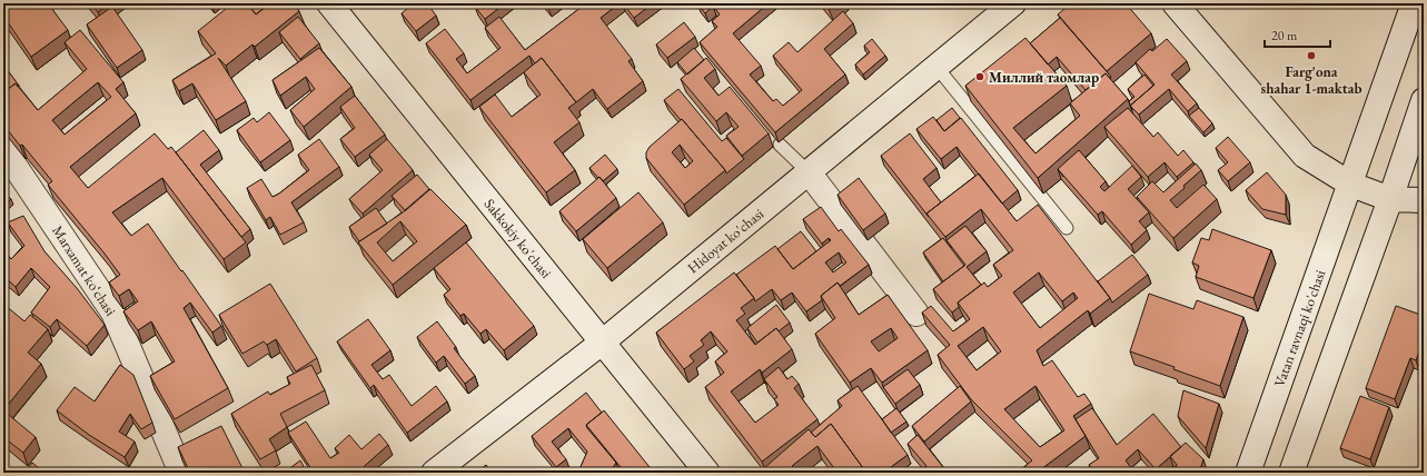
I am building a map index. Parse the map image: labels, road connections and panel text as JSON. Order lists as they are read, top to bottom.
{
  "streets": {
    "street": [
      "Sakkokiy ko'chasi",
      "Hidoyat ko'chasi",
      "Marxamat koʻchasi",
      "Vatan ravnaqi ko'chasi"
    ]
  },
  "crossings": [
    ["Sakkokiy ko'chasi", "Hidoyat ko'chasi"]
  ],
  "places": ["Farg'ona shahar 1-maktab", "Миллий таомлар"],
  "scale_bar": "20 m"
}
